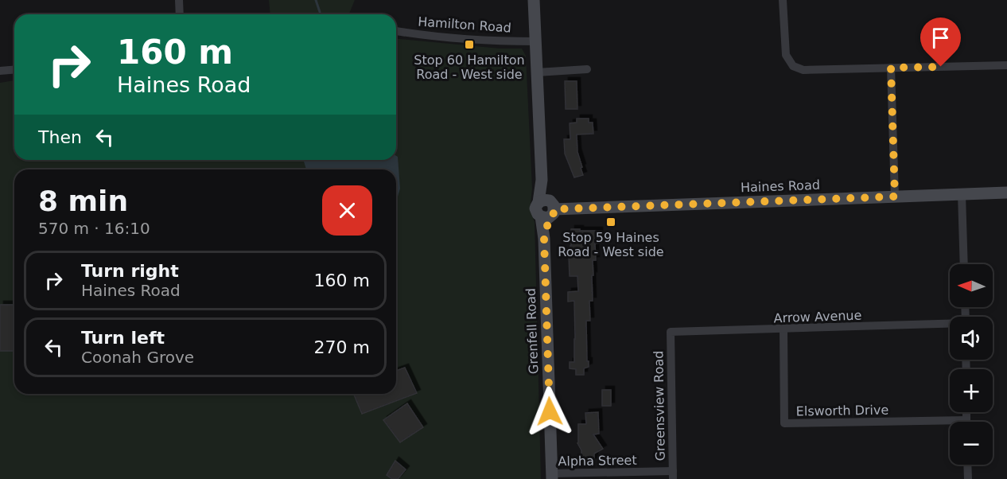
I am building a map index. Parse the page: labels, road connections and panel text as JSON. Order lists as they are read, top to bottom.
{
  "streets": {
    "main road": ["Haines Road", "Grenfell Road"],
    "street": [
      "Hamilton Road",
      "Arrow Avenue",
      "Greensview Road",
      "Elsworth Drive",
      "Alpha Street"
    ]
  },
  "crossings": [
    ["Hamilton Road", "Grenfell Road"],
    ["Haines Road", "Grenfell Road"],
    ["Arrow Avenue", "Greensview Road"],
    ["Arrow Avenue", "Elsworth Drive"],
    ["Grenfell Road", "Alpha Street"],
    ["Greensview Road", "Alpha Street"]
  ],
  "places": {
    "transit": ["Stop 60 Hamilton Road - West side", "Stop 59 Haines Road - West side"]
  },
  "north": "left",
  "page": {
    "turn": ["160 m", "Haines Road"],
    "then": "Then",
    "heading": ["8 min", "570 m · 16:10"],
    "list": [
      {
        "name": "Turn right",
        "note": "Haines Road",
        "value": "160 m"
      },
      {
        "name": "Turn left",
        "note": "Coonah Grove",
        "value": "270 m"
      }
    ],
    "map_buttons": ["+", "−"]
  }
}
